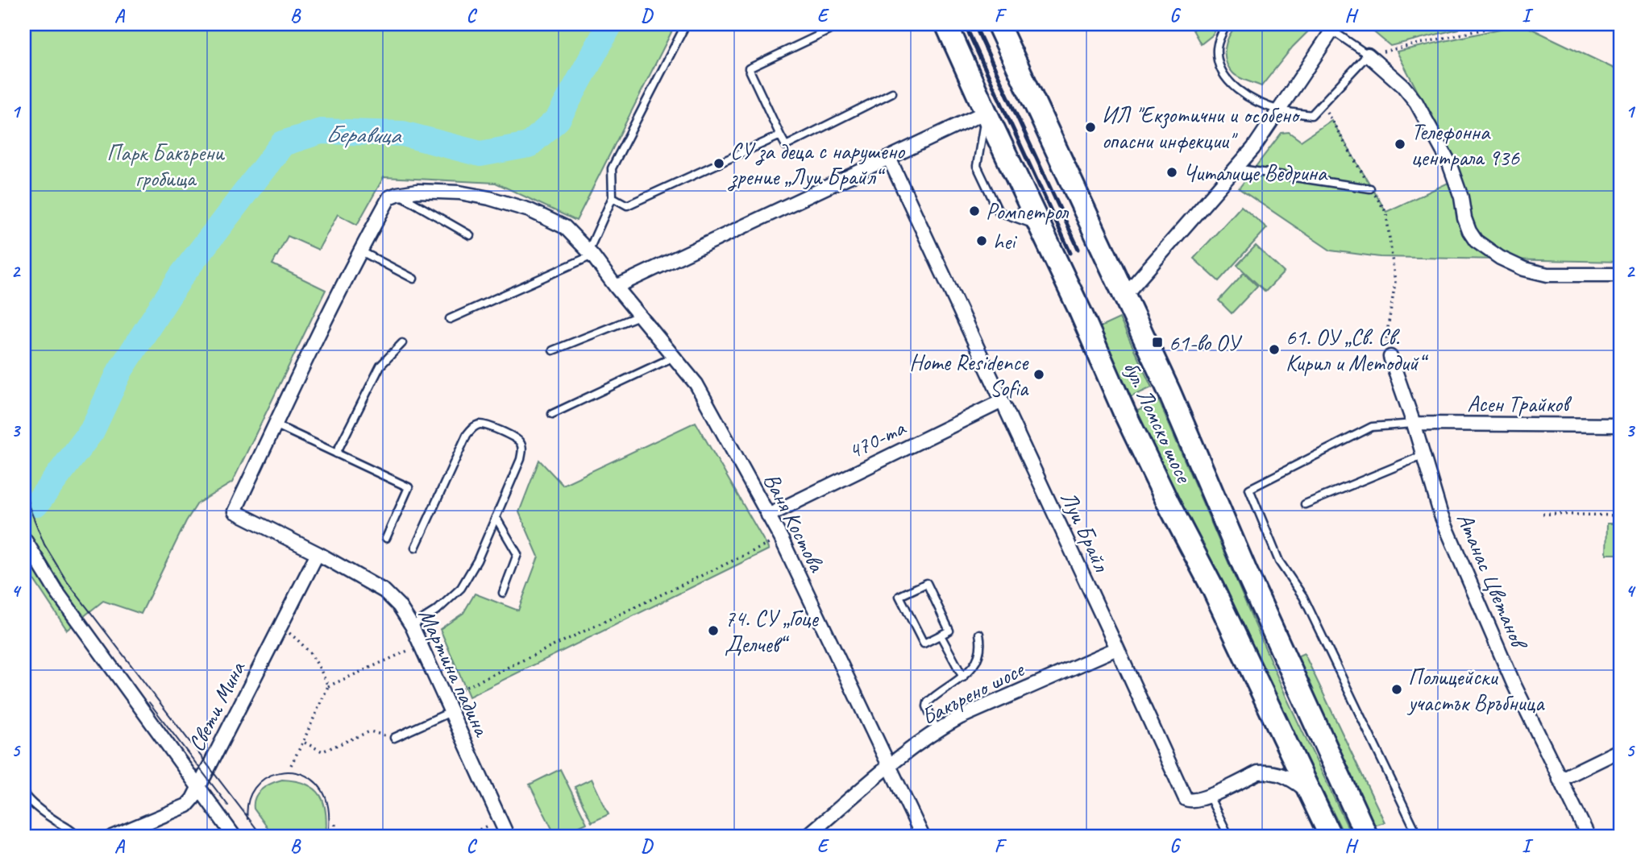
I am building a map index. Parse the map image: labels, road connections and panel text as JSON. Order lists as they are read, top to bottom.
{
  "streets": {
    "main road": ["бул. Ломско шосе"],
    "street": [
      "Асен Трайков",
      "470-та",
      "Ваня Костова",
      "Луи Брайл",
      "Атанас Цветанов",
      "Мартина падина",
      "Бакърено шосе",
      "Свети Мина"
    ]
  },
  "crossings": [
    ["Асен Трайков", "Атанас Цветанов"],
    ["бул. Ломско шосе", "Луи Брайл"],
    ["470-та", "Ваня Костова"],
    ["470-та", "Луи Брайл"],
    ["Ваня Костова", "Бакърено шосе"],
    ["Луи Брайл", "Бакърено шосе"],
    ["Мартина падина", "Свети Мина"]
  ],
  "water": ["Беравица"],
  "parks": ["Парк Бакърени гробища"],
  "places": {
    "other": [
      "ИЛ \"Екзотични и особено опасни инфекции\"",
      "Телефонна централа 936",
      "СУ за деца с нарушено зрение „Луи Брайл“",
      "Читалище Ведрина",
      "Ромпетрол",
      "hei",
      "61. ОУ „Св. Св. Кирил и Методий“",
      "Home Residence Sofia",
      "74. СУ „Гоце Делчев“",
      "Полицейски участък Връбница"
    ],
    "transit": ["61-во ОУ"]
  },
  "grid": {
    "columns": [
      "A",
      "B",
      "C",
      "D",
      "E",
      "F",
      "G",
      "H",
      "I"
    ],
    "rows": [
      "1",
      "2",
      "3",
      "4",
      "5"
    ]
  }
}
